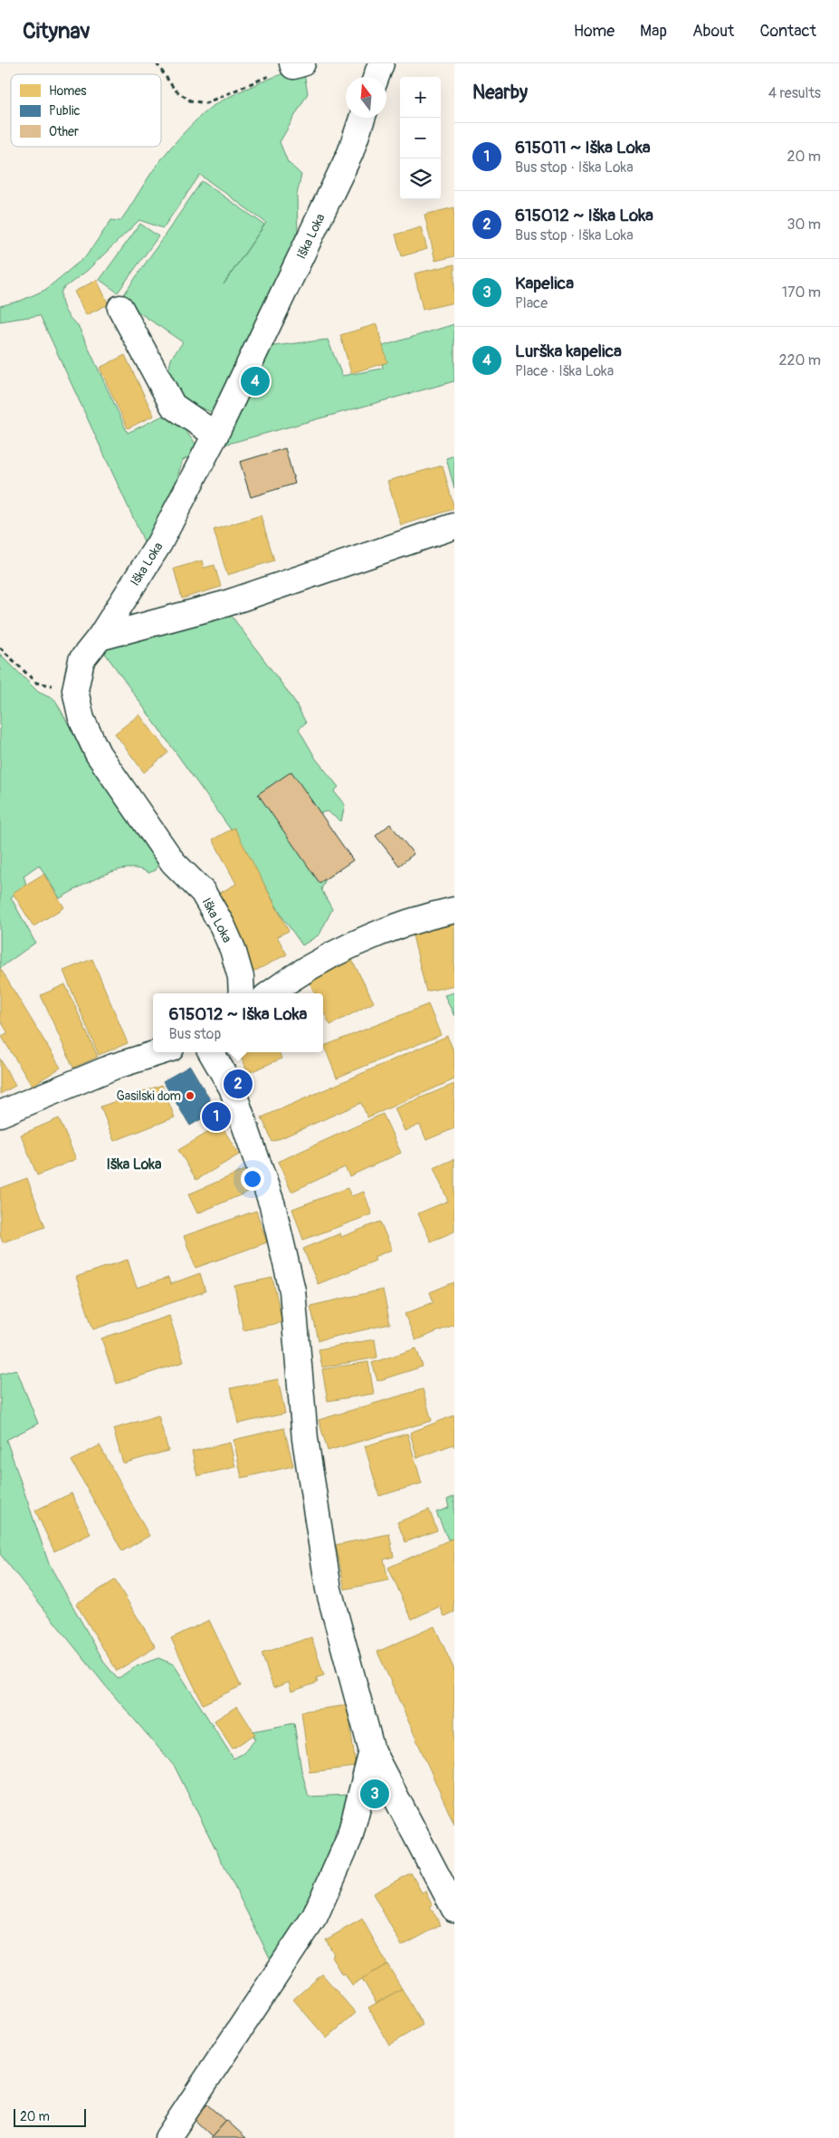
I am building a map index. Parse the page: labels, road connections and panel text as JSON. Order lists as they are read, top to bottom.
{
  "streets": {
    "street": ["Iška Loka"]
  },
  "districts": ["Iška Loka"],
  "places": ["Gasilski dom"],
  "legend": ["Homes", "Public", "Other"],
  "scale_bar": "20 m",
  "north": "top",
  "page": {
    "header": "Citynav",
    "nav": [
      "Home",
      "Map",
      "About",
      "Contact"
    ],
    "heading": ["Nearby", "4 results"],
    "map_buttons": ["+", "−"],
    "list": [
      {
        "mark": "1",
        "name": "615011 ~ Iška Loka",
        "note": "Bus stop · Iška Loka",
        "value": "20 m"
      },
      {
        "mark": "2",
        "name": "615012 ~ Iška Loka",
        "note": "Bus stop · Iška Loka",
        "value": "30 m"
      },
      {
        "mark": "3",
        "name": "Kapelica",
        "note": "Place",
        "value": "170 m"
      },
      {
        "mark": "4",
        "name": "Lurška kapelica",
        "note": "Place · Iška Loka",
        "value": "220 m"
      }
    ],
    "pins": [
      "4",
      "2",
      "1",
      "3"
    ],
    "popup": ["615012 ~ Iška Loka", "Bus stop"],
    "scale": "20 m"
  }
}
